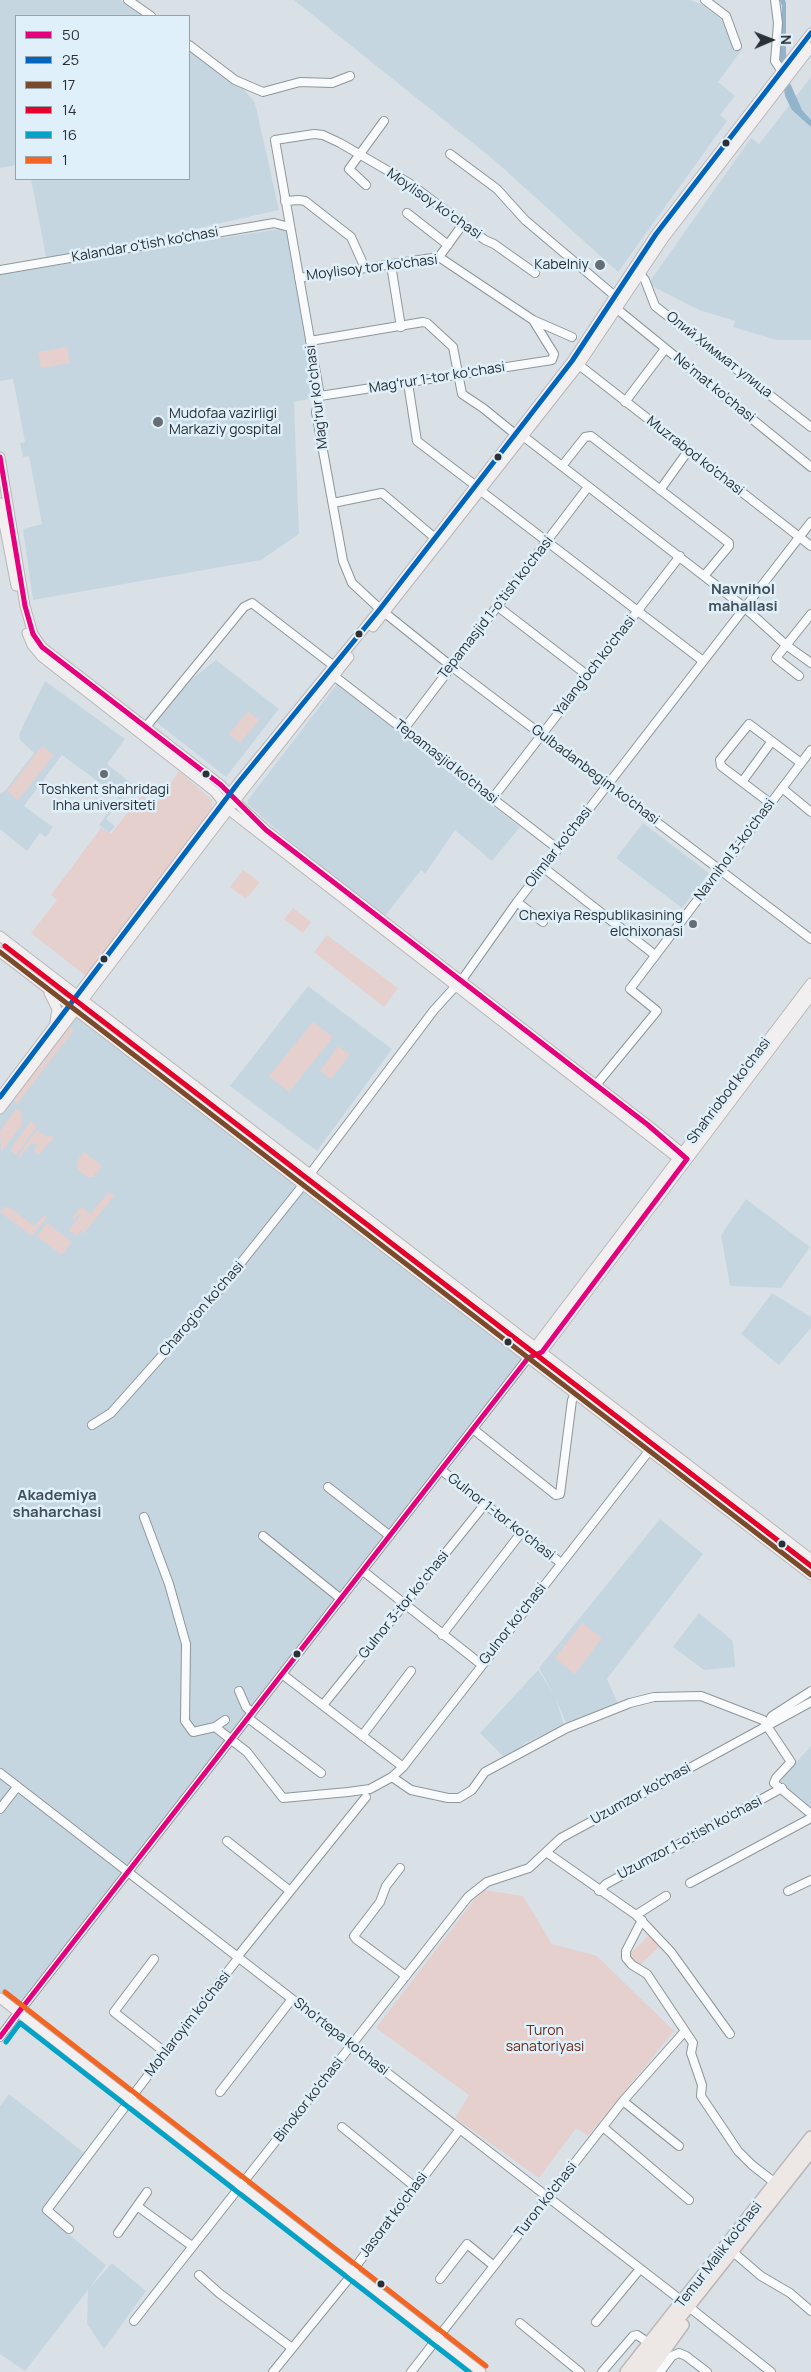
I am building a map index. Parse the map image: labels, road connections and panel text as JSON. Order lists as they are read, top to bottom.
{
  "streets": {
    "highway": ["Temur Malik ko'chasi"],
    "main road": ["Shahriobod ko'chasi"],
    "street": [
      "Moylisoy koʻchasi",
      "Kalandar o'tish ko'chasi",
      "Moylisoy tor ko'chasi",
      "Олий Химмат улица",
      "Magʻrur 1-tor koʻchasi",
      "Ne'mat ko'chasi",
      "Magʻrur koʻchasi",
      "Muzrabod ko'chasi",
      "Tepamasjid 1-o'tish ko'chasi",
      "Yalang'och ko'chasi",
      "Tepamasjid ko'chasi",
      "Gulbadanbegim ko'chasi",
      "Olimlar ko'chasi",
      "Navnihol 3-ko'chasi",
      "Charog'on ko'chasi",
      "Gulnor 1-tor koʻchasi",
      "Gulnor 3-tor koʻchasi",
      "Gulnor koʻchasi",
      "Uzumzor ko'chasi",
      "Uzumzor 1-o'tish ko'chasi",
      "Mohlaroyim ko'chasi",
      "Sho'rtepa ko'chasi",
      "Binokor ko'chasi",
      "Turon ko'chasi",
      "Jasorat ko'chasi"
    ]
  },
  "crossings": [
    ["Moylisoy koʻchasi", "Magʻrur koʻchasi"],
    ["Kalandar o'tish ko'chasi", "Magʻrur koʻchasi"],
    ["Moylisoy tor ko'chasi", "Magʻrur 1-tor koʻchasi"],
    ["Moylisoy tor ko'chasi", "Magʻrur koʻchasi"],
    ["Magʻrur 1-tor koʻchasi", "Magʻrur koʻchasi"],
    ["Magʻrur koʻchasi", "Gulbadanbegim ko'chasi"],
    ["Muzrabod ko'chasi", "Olimlar ko'chasi"],
    ["Tepamasjid 1-o'tish ko'chasi", "Tepamasjid ko'chasi"],
    ["Tepamasjid 1-o'tish ko'chasi", "Gulbadanbegim ko'chasi"],
    ["Yalang'och ko'chasi", "Tepamasjid ko'chasi"],
    ["Yalang'och ko'chasi", "Gulbadanbegim ko'chasi"],
    ["Tepamasjid ko'chasi", "Olimlar ko'chasi"],
    ["Gulbadanbegim ko'chasi", "Olimlar ko'chasi"],
    ["Gulbadanbegim ko'chasi", "Navnihol 3-ko'chasi"],
    ["Gulnor 1-tor koʻchasi", "Gulnor 3-tor koʻchasi"],
    ["Gulnor 1-tor koʻchasi", "Gulnor koʻchasi"],
    ["Gulnor koʻchasi", "Mohlaroyim ko'chasi"],
    ["Uzumzor ko'chasi", "Binokor ko'chasi"],
    ["Mohlaroyim ko'chasi", "Sho'rtepa ko'chasi"],
    ["Sho'rtepa ko'chasi", "Binokor ko'chasi"],
    ["Sho'rtepa ko'chasi", "Turon ko'chasi"],
    ["Sho'rtepa ko'chasi", "Jasorat ko'chasi"],
    ["Sho'rtepa ko'chasi", "Temur Malik ko'chasi"]
  ],
  "districts": ["Navnihol mahallasi", "Akademiya shaharchasi"],
  "parks": ["Turon sanatoriyasi"],
  "places": [
    "Kabelniy",
    "Mudofaa vazirligi Markaziy gospital",
    "Toshkent shahridagi Inha universiteti",
    "Chexiya Respublikasining elchixonasi"
  ],
  "lines": [
    "transit line 25",
    "transit line 50",
    "transit line 14",
    "transit line 17",
    "transit line 1",
    "transit line 16"
  ],
  "legend": [
    "50",
    "25",
    "17",
    "14",
    "16",
    "1"
  ],
  "north": "right"
}
